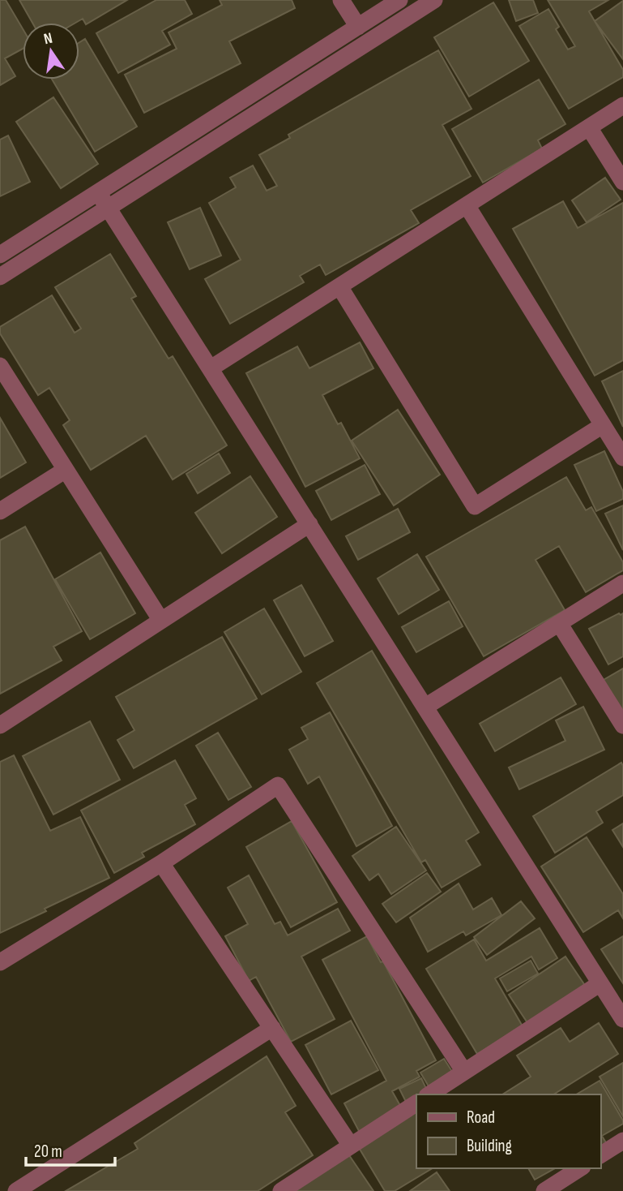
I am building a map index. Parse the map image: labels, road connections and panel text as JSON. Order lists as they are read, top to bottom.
{
  "legend": ["Road", "Building"],
  "scale_bar": "20 m",
  "north": "top"
}
